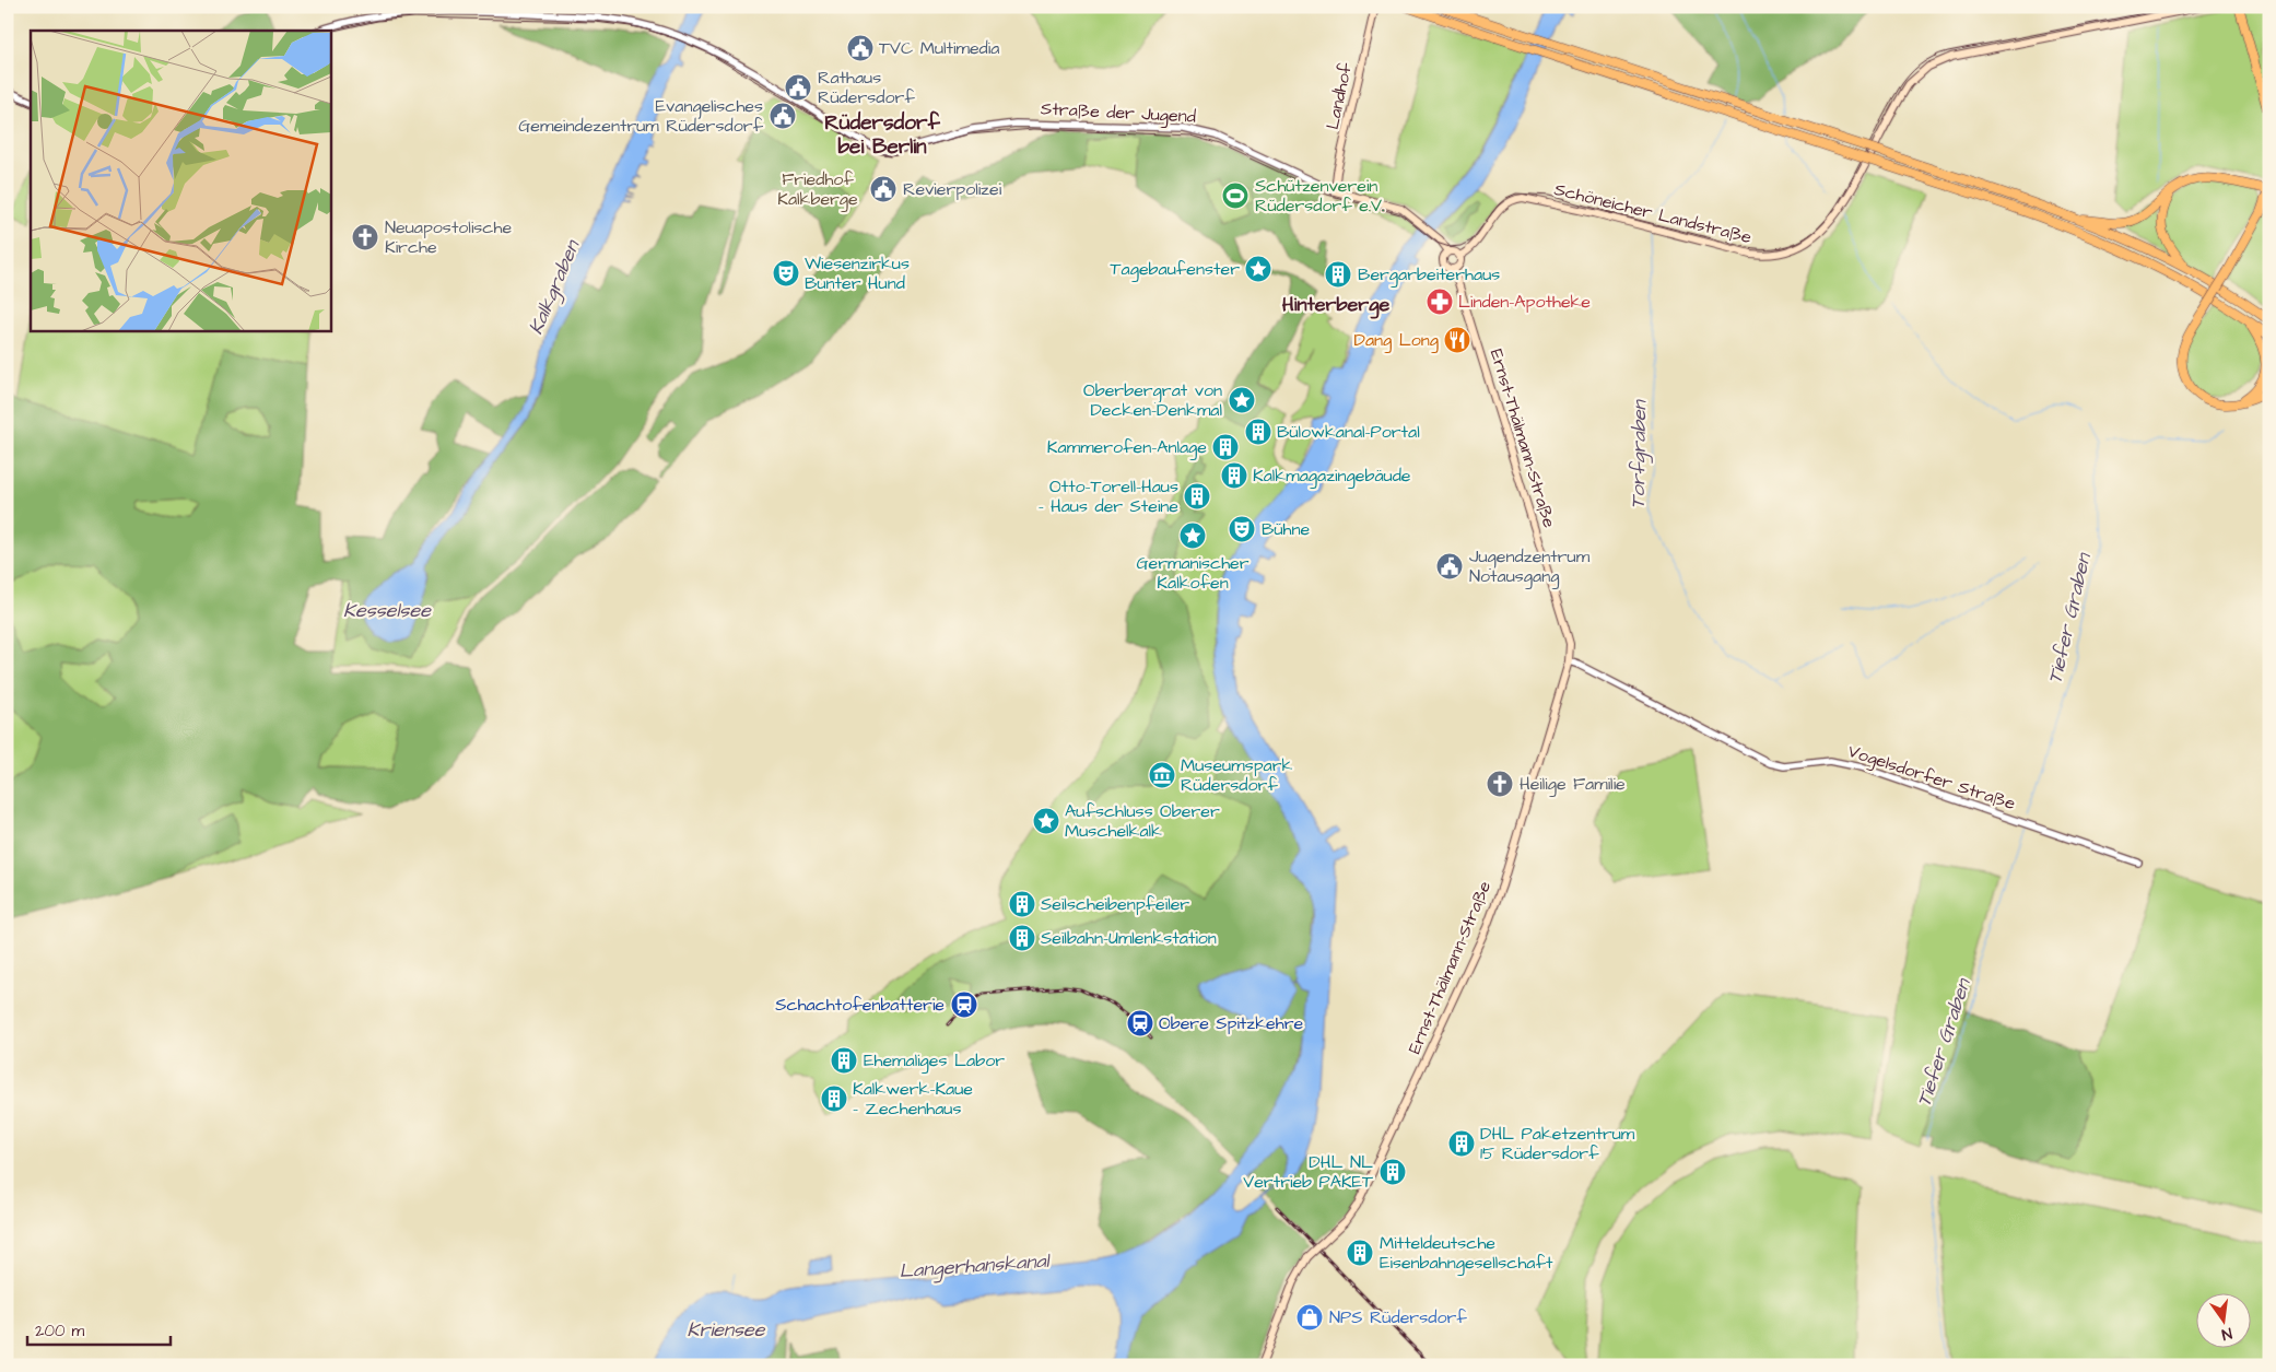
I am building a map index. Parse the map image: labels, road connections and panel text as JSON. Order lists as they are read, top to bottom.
{
  "streets": {
    "main road": [
      "Landhof",
      "Straße der Jugend",
      "Schöneicher Landstraße",
      "Ernst-Thälmann-Straße"
    ],
    "street": ["Vogelsdorfer Straße"]
  },
  "crossings": [
    ["Landhof", "Straße der Jugend"],
    ["Straße der Jugend", "Schöneicher Landstraße"],
    ["Straße der Jugend", "Ernst-Thälmann-Straße"],
    ["Schöneicher Landstraße", "Ernst-Thälmann-Straße"],
    ["Ernst-Thälmann-Straße", "Vogelsdorfer Straße"]
  ],
  "districts": ["Rüdersdorf bei Berlin", "Hinterberge"],
  "water": [
    "Kalkgraben",
    "Torfgraben",
    "Kesselsee",
    "Tiefer Graben",
    "Langerhanskanal",
    "Kriensee"
  ],
  "parks": ["Friedhof Kalkberge"],
  "places": {
    "public building": [
      "TVC Multimedia",
      "Rathaus Rüdersdorf",
      "Evangelisches Gemeindezentrum Rüdersdorf",
      "Revierpolizei",
      "Jugendzentrum Notausgang"
    ],
    "sports": ["Schützenverein Rüdersdorf e.V."],
    "church": ["Neuapostolische Kirche", "Heilige Familie"],
    "place": [
      "Tagebaufenster",
      "Oberbergrat von Decken-Denkmal",
      "Germanischer Kalkofen",
      "Aufschluss Oberer Muschelkalk"
    ],
    "theatre": ["Wiesenzirkus Bunter Hund", "Bühne"],
    "building": [
      "Bergarbeiterhaus",
      "Bülowkanal-Portal",
      "Kammerofen-Anlage",
      "Kalkmagazingebäude",
      "Otto-Torell-Haus - Haus der Steine",
      "Seilscheibenpfeiler",
      "Seilbahn-Umlenkstation",
      "Ehemaliges Labor",
      "Kalkwerk-Kaue - Zechenhaus",
      "DHL Paketzentrum 15 Rüdersdorf",
      "DHL NL Vertrieb PAKET",
      "Mitteldeutsche Eisenbahngesellschaft"
    ],
    "pharmacy": ["Linden-Apotheke"],
    "restaurant": ["Dang Long"],
    "museum": ["Museumspark Rüdersdorf"],
    "station": ["Schachtofenbatterie", "Obere Spitzkehre"],
    "shop": ["NPS Rüdersdorf"]
  },
  "scale_bar": "200 m",
  "north": "bottom"
}
